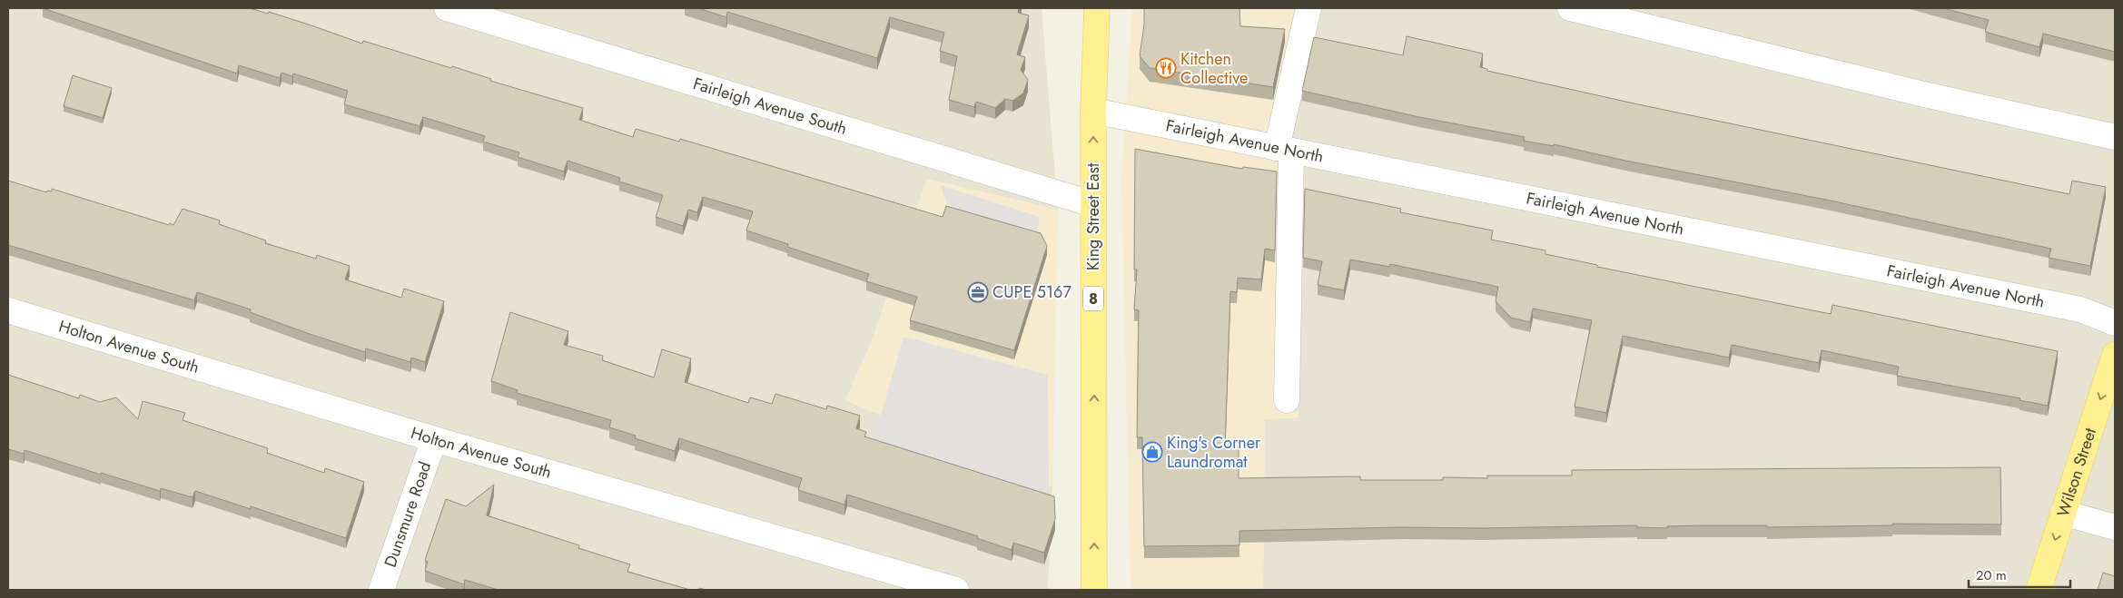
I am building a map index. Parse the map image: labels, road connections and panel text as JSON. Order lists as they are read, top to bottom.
{
  "streets": {
    "main road": ["King Street East", "8", "Wilson Street"],
    "street": [
      "Fairleigh Avenue South",
      "Fairleigh Avenue North",
      "Holton Avenue South",
      "Dunsmure Road"
    ]
  },
  "crossings": [
    ["Fairleigh Avenue South", "King Street East"],
    ["Fairleigh Avenue North", "King Street East"],
    ["Holton Avenue South", "Dunsmure Road"]
  ],
  "one_way": ["King Street East", "Wilson Street"],
  "places": {
    "restaurant": ["Kitchen Collective"],
    "office": ["CUPE 5167"],
    "shop": ["King's Corner Laundromat"]
  },
  "scale_bar": "20 m"
}
